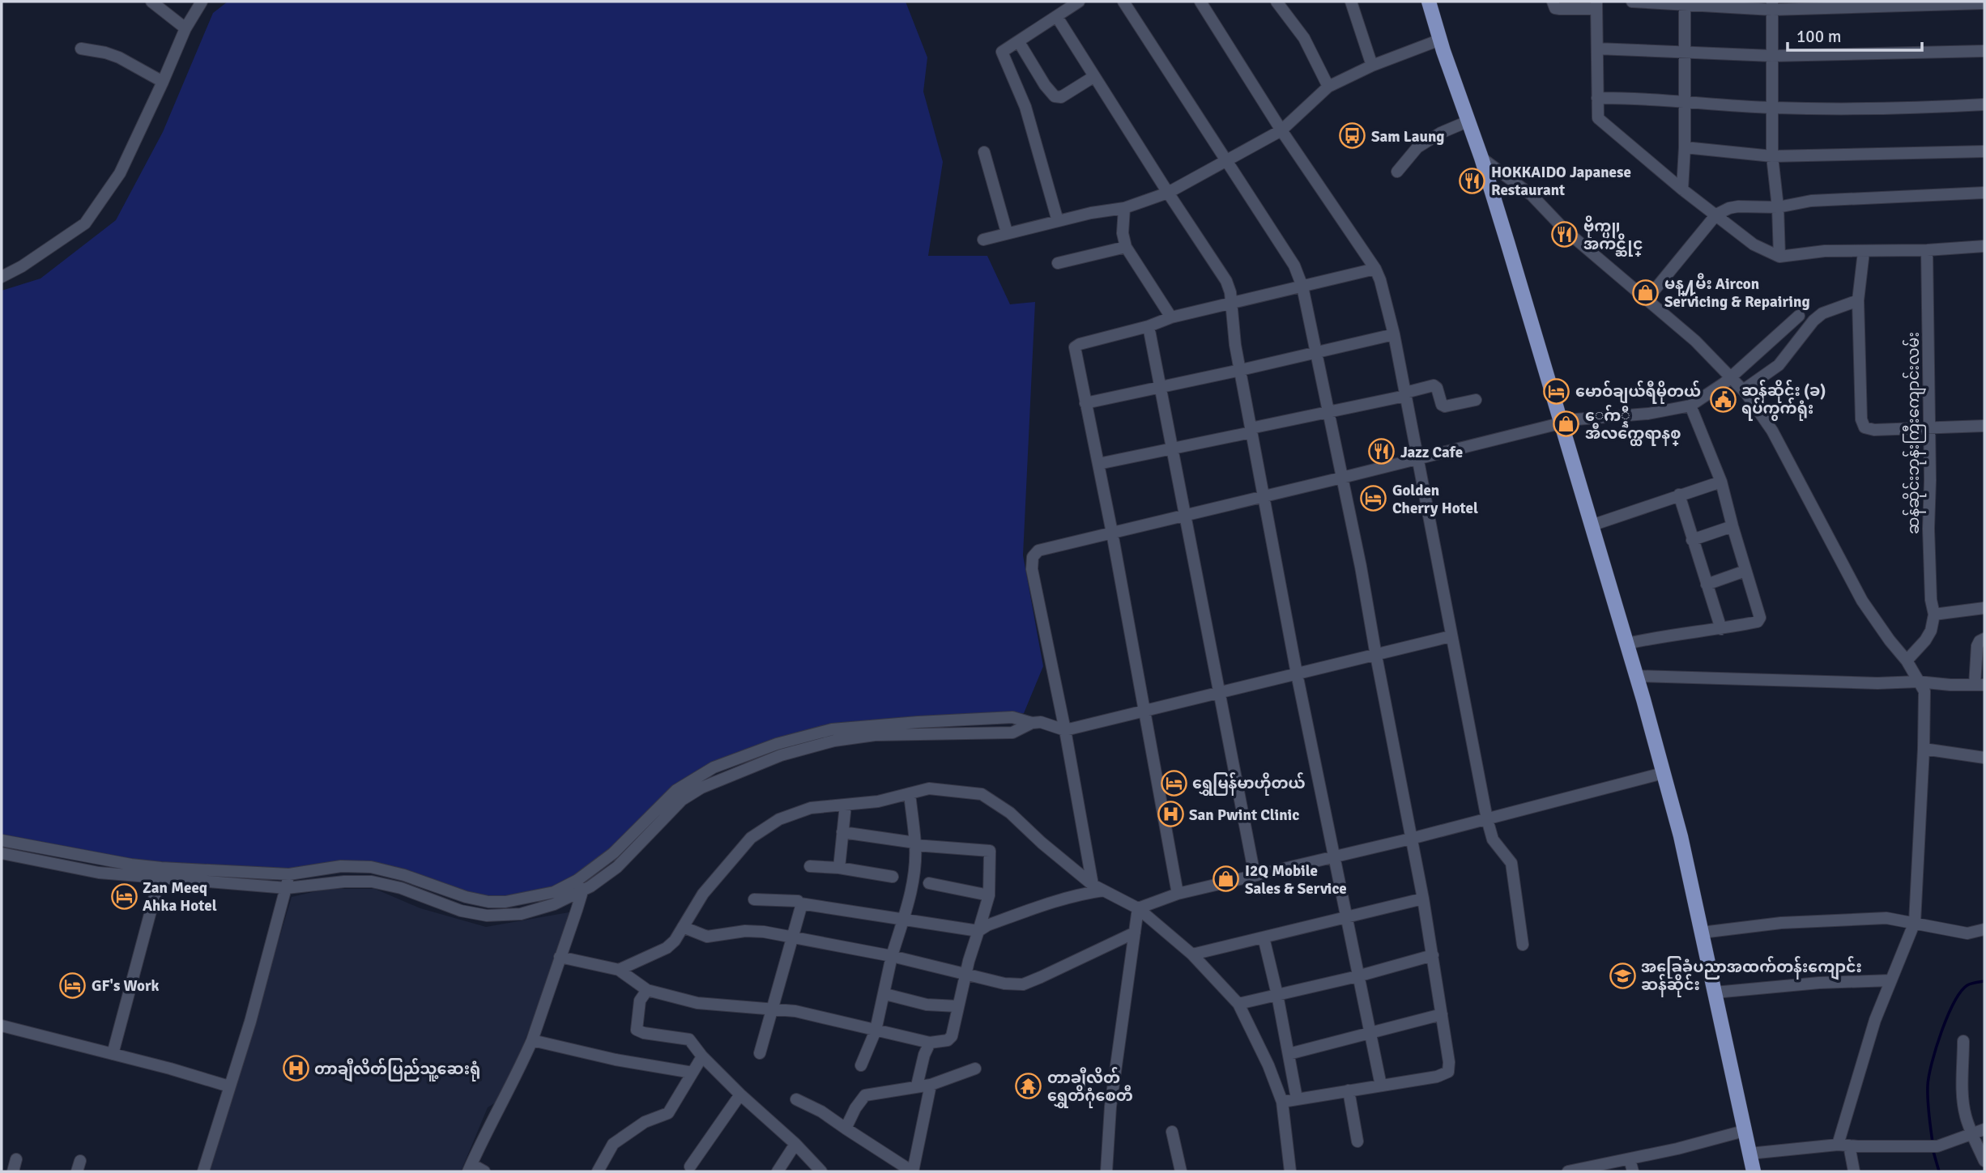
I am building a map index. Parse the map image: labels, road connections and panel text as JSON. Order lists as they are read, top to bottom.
{
  "streets": {
    "street": ["ဆန်ဆိုင်းဘုန်းကြီးကျောင်းလမ်း"]
  },
  "places": {
    "bus stop": ["Sam Laung"],
    "restaurant": ["HOKKAIDO Japanese Restaurant", "ဗိုက္ပူ အကင္ဆိုင္", "Jazz Cafe"],
    "shop": ["မန္႔မီး Aircon Servicing & Repairing", "ေဂ်ာ္နီ အီလက္ထေရာနစ္", "I2Q Mobile Sales & Service"],
    "hotel": [
      "မောဝ်ချယ်ရီမိုတယ်",
      "Golden Cherry Hotel",
      "ရွှေမြန်မာဟိုတယ်",
      "Zan Meeq Ahka Hotel",
      "GF's Work"
    ],
    "public building": ["ဆန်ဆိုင်း (ခ) ရပ်ကွက်ရုံး"],
    "hospital": ["San Pwint Clinic", "တာချီလိတ်ပြည်သူ့ဆေးရုံ"],
    "school or university": ["အခြေခံပညာအထက်တန်းကျောင်း ဆန်ဆိုင်း"],
    "temple": ["တာချီလိတ် ရွှေတိဂုံစေတီ"]
  },
  "scale_bar": "100 m"
}
